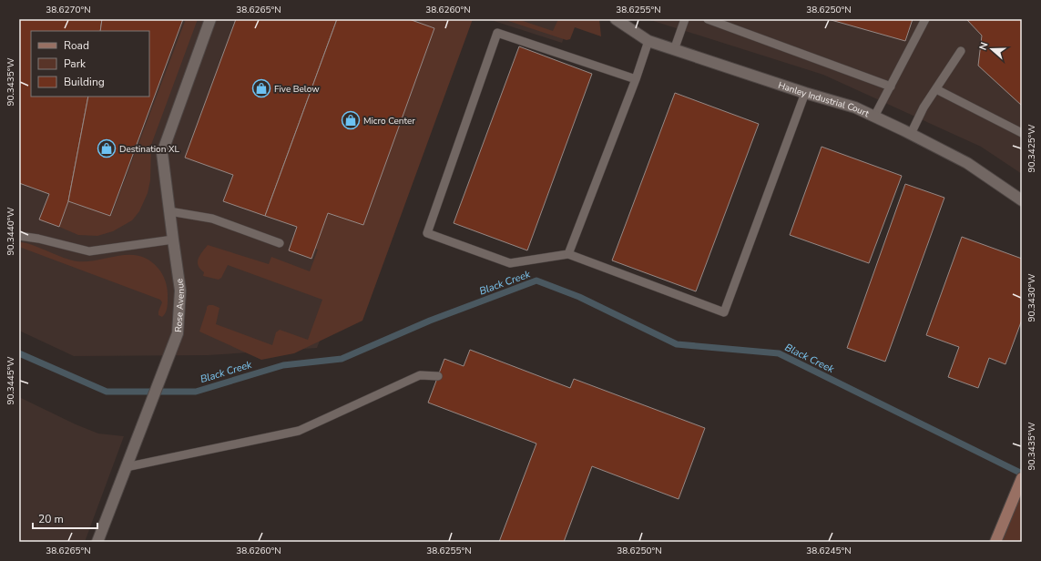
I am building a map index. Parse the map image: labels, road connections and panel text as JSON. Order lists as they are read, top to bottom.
{
  "streets": {
    "street": ["Hanley Industrial Court", "Rose Avenue"]
  },
  "water": ["Black Creek"],
  "places": {
    "shop": ["Five Below", "Micro Center", "Destination XL"]
  },
  "legend": ["Road", "Park", "Building"],
  "scale_bar": "20 m",
  "north": "left",
  "coordinates": [
    "38.6270°N",
    "38.6265°N",
    "38.6260°N",
    "38.6255°N",
    "38.6250°N",
    "90.3435°W",
    "90.3425°W",
    "90.3440°W",
    "90.3430°W",
    "90.3445°W",
    "38.6245°N"
  ]
}
